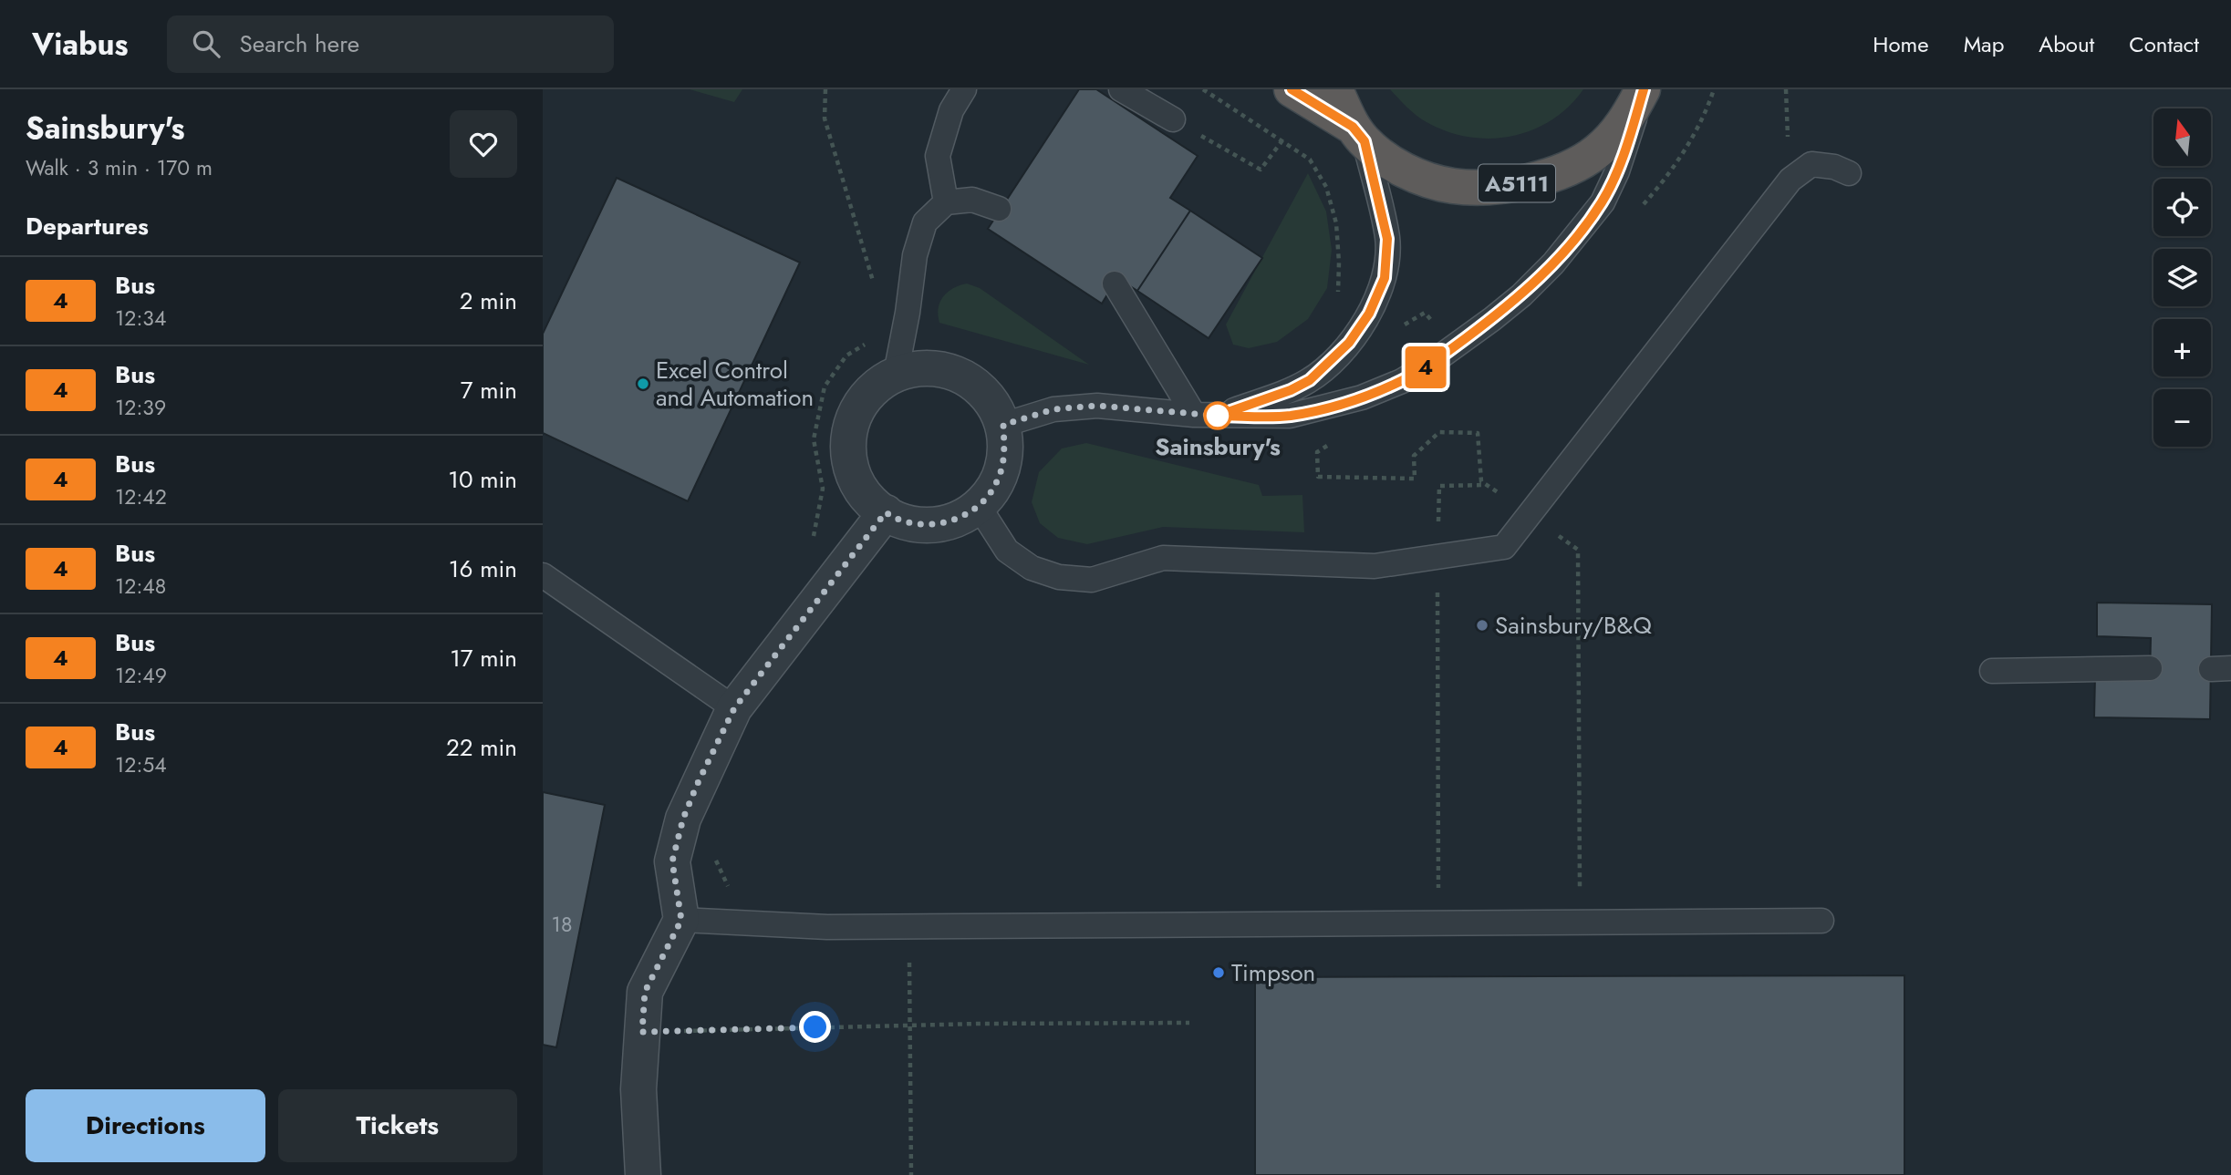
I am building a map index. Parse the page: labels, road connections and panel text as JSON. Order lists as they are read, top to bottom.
{
  "streets": {
    "highway": ["A5111"]
  },
  "places": [
    "Excel Control and Automation",
    "Sainsbury's",
    "Sainsbury/B&Q",
    "Timpson"
  ],
  "lines": ["bus line 4"],
  "house_numbers": ["18"],
  "north": "top",
  "page": {
    "header": "Viabus",
    "search": "Search here",
    "nav": [
      "Home",
      "Map",
      "About",
      "Contact"
    ],
    "heading": [
      ["Sainsbury's", "Walk · 3 min · 170 m"],
      "Departures"
    ],
    "on_map": "4",
    "map_buttons": ["+", "−"],
    "list": [
      {
        "mark": "4",
        "name": "Bus",
        "note": "12:34",
        "value": "2 min"
      },
      {
        "mark": "4",
        "name": "Bus",
        "note": "12:39",
        "value": "7 min"
      },
      {
        "mark": "4",
        "name": "Bus",
        "note": "12:42",
        "value": "10 min"
      },
      {
        "mark": "4",
        "name": "Bus",
        "note": "12:48",
        "value": "16 min"
      },
      {
        "mark": "4",
        "name": "Bus",
        "note": "12:49",
        "value": "17 min"
      },
      {
        "mark": "4",
        "name": "Bus",
        "note": "12:54",
        "value": "22 min"
      }
    ],
    "buttons": ["Directions", "Tickets"]
  }
}
